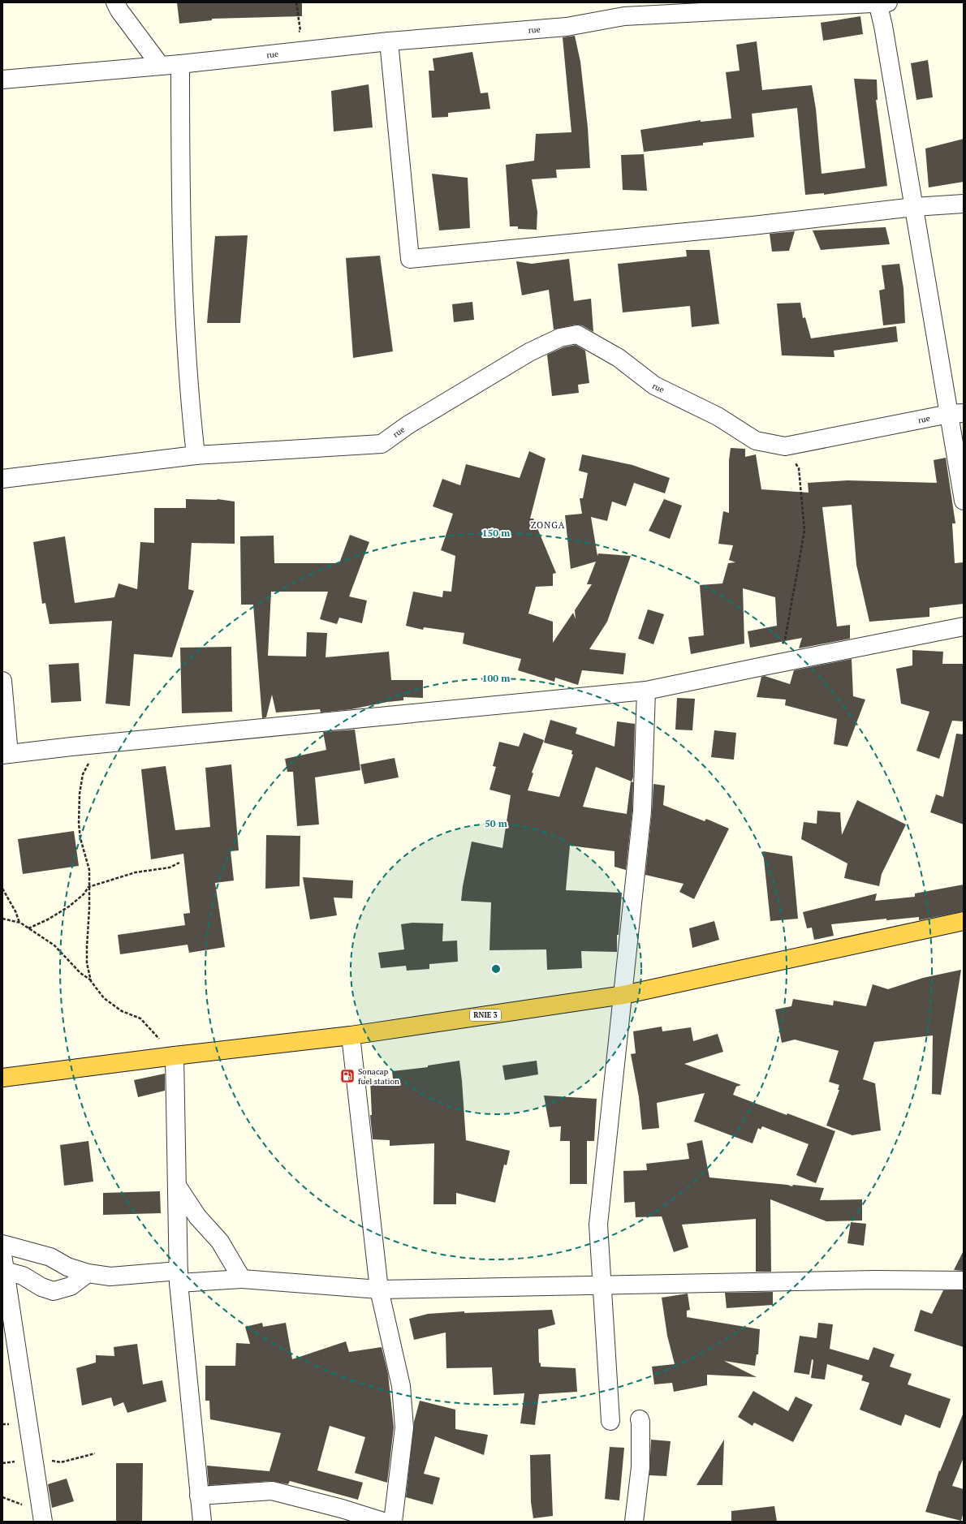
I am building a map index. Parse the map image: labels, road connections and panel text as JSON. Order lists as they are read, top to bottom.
{
  "streets": {
    "highway": ["RNIE 3"],
    "street": ["rue"]
  },
  "districts": ["ZONGA"],
  "places": {
    "fuel station": ["Sonacap fuel station"]
  },
  "rings": ["150 m", "100 m", "50 m"]
}
